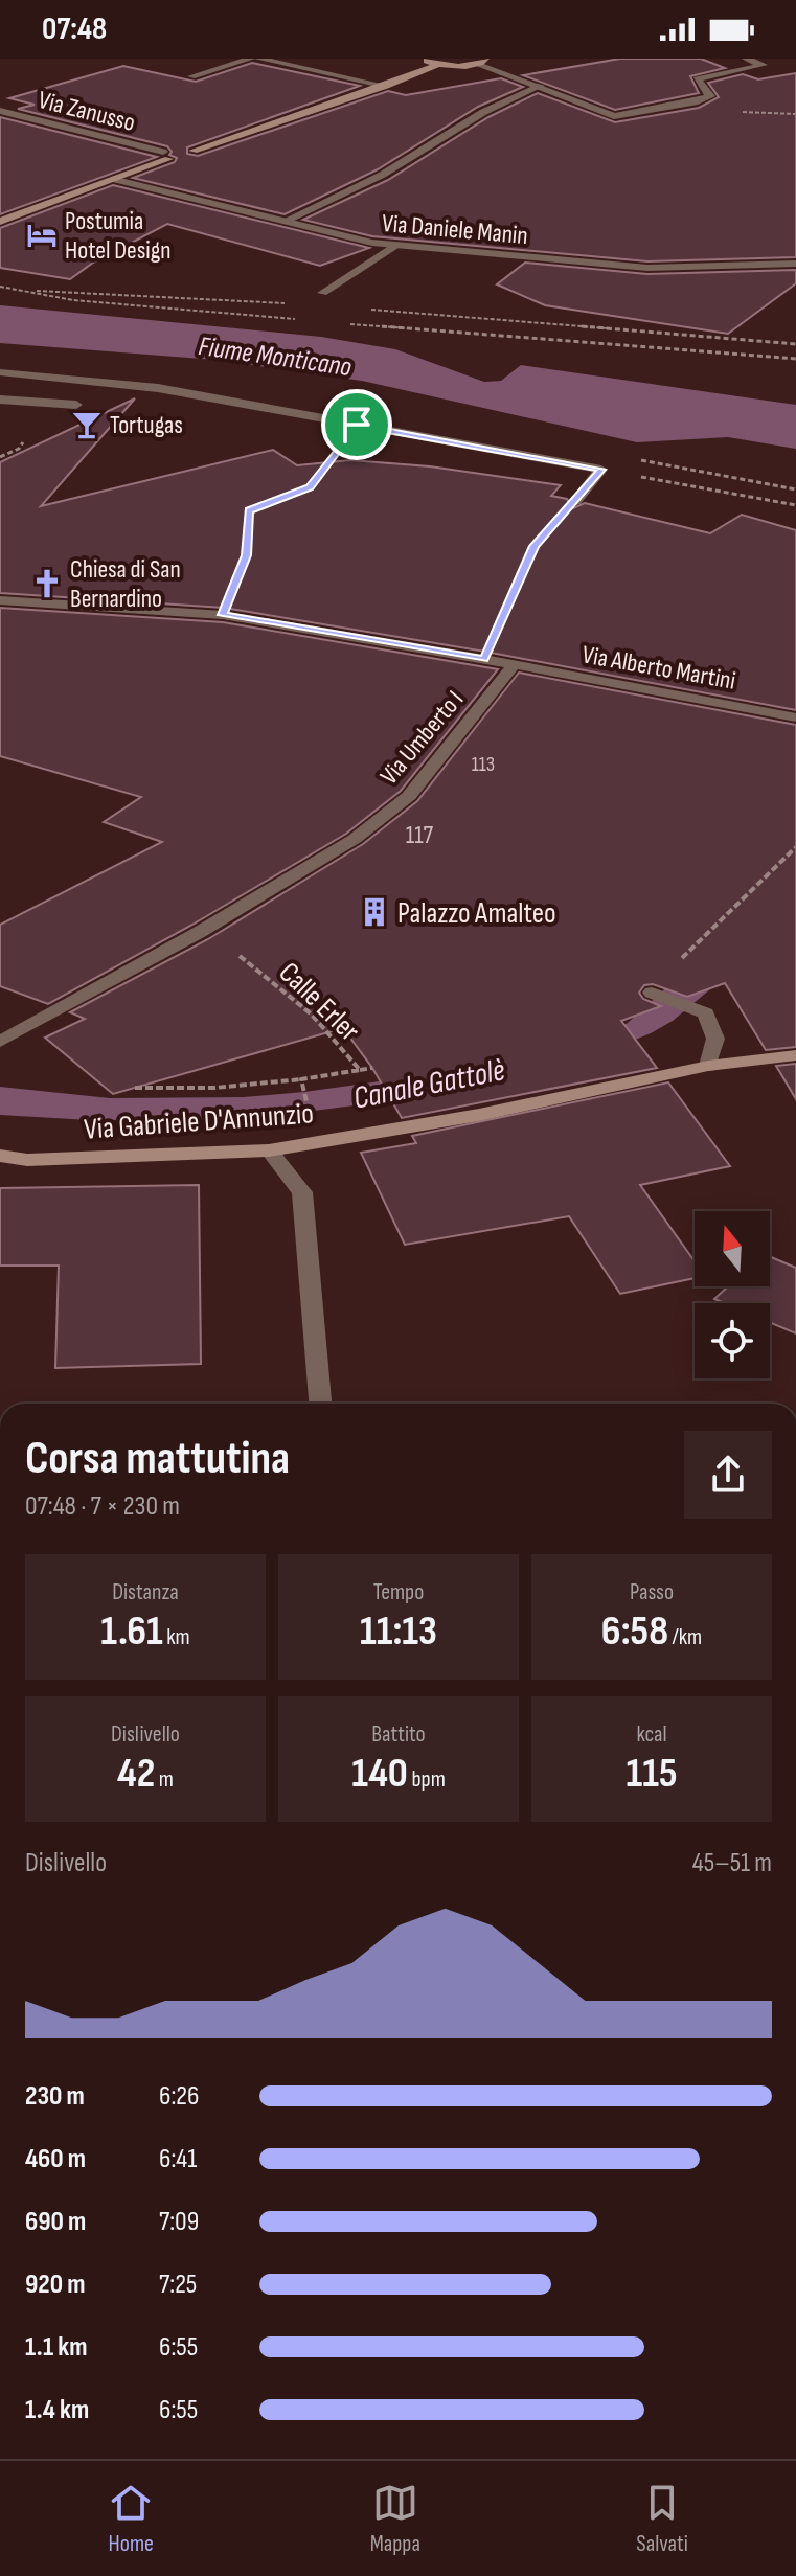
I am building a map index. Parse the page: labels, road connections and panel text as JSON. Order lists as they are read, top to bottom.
{
  "streets": {
    "street": [
      "Via Zanusso",
      "Via Daniele Manin",
      "Via Alberto Martini",
      "Via Umberto I",
      "Via Gabriele D'Annunzio"
    ],
    "path": ["Calle Erler"]
  },
  "crossings": [
    ["Via Alberto Martini", "Via Umberto I"],
    ["Via Umberto I", "Calle Erler"]
  ],
  "water": ["Fiume Monticano", "Canale Gattolè"],
  "places": {
    "hotel": ["Postumia Hotel Design"],
    "bar": ["Tortugas"],
    "church": ["Chiesa di San Bernardino"],
    "building": ["Palazzo Amalteo"]
  },
  "house_numbers": ["113", "117"],
  "north": "top",
  "page": {
    "status": "07:48",
    "heading": ["Corsa mattutina", "07:48 · 7 × 230 m"],
    "stats": [
      ["Distanza", "1.61 km"],
      ["Tempo", "11:13"],
      ["Passo", "6:58 /km"],
      ["Dislivello", "42 m"],
      ["Battito", "140 bpm"],
      ["kcal", "115"]
    ],
    "chart": ["Dislivello", "45–51 m"],
    "list": [
      {
        "name": "230 m",
        "note": "6:26"
      },
      {
        "name": "460 m",
        "note": "6:41"
      },
      {
        "name": "690 m",
        "note": "7:09"
      },
      {
        "name": "920 m",
        "note": "7:25"
      },
      {
        "name": "1.1 km",
        "note": "6:55"
      },
      {
        "name": "1.4 km",
        "note": "6:55"
      }
    ],
    "tabs": ["Home", "Mappa", "Salvati"]
  }
}
